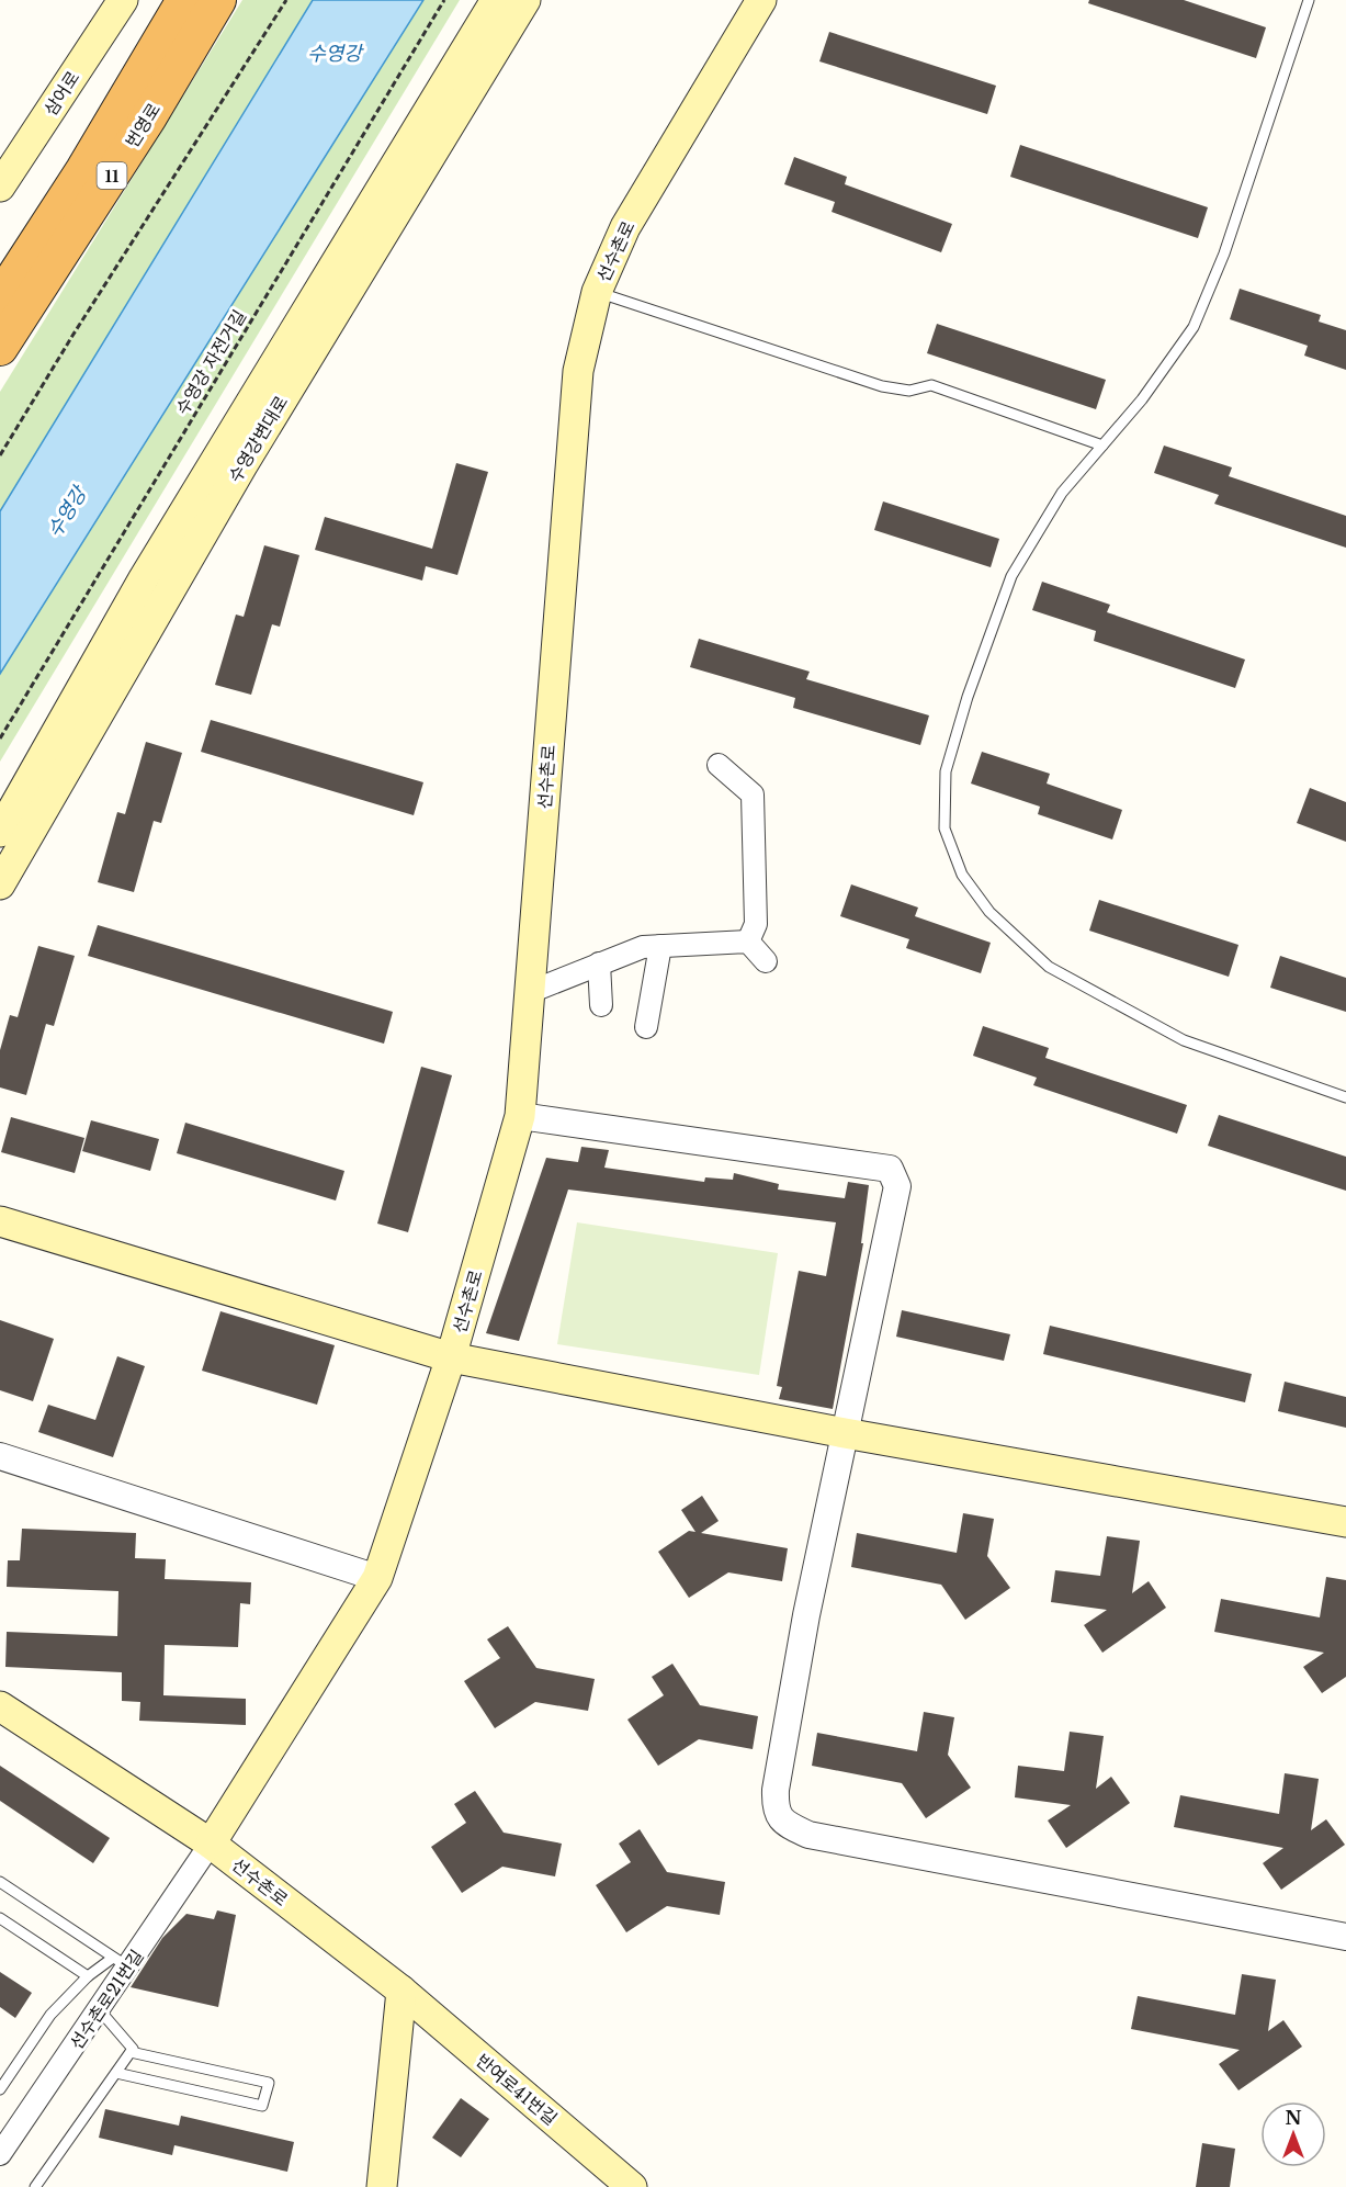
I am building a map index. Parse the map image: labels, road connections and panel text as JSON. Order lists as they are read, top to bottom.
{
  "streets": {
    "highway": ["번영로", "11"],
    "main road": [
      "삼어로",
      "선수촌로",
      "수영강변대로",
      "반여로41번길"
    ],
    "street": ["선수촌로21번길"],
    "path": ["수영강 자전거길"]
  },
  "crossings": [
    ["선수촌로", "선수촌로21번길"],
    ["선수촌로", "반여로41번길"]
  ],
  "water": ["수영강"],
  "north": "top"
}
